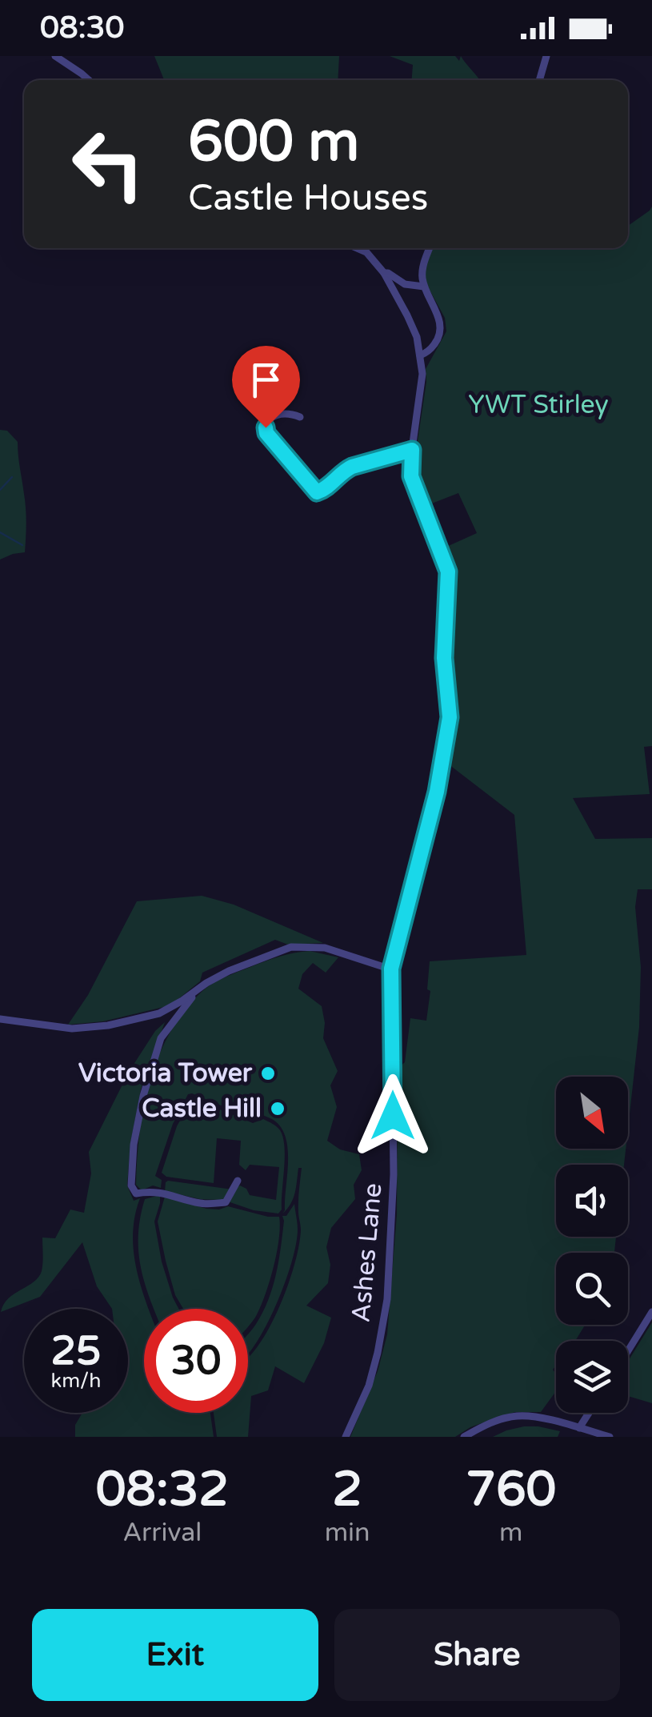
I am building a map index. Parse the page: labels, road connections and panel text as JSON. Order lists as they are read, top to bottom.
{
  "streets": {
    "street": ["Ashes Lane"]
  },
  "parks": ["YWT Stirley"],
  "places": ["Victoria Tower", "Castle Hill"],
  "north": "bottom right",
  "page": {
    "status": "08:30",
    "turn": ["600 m", "Castle Houses"],
    "speed": "25 km/h",
    "limit": "30",
    "eta": [
      "08:32",
      "Arrival",
      "2",
      "min",
      "760",
      "m"
    ],
    "buttons": ["Exit", "Share"]
  }
}
